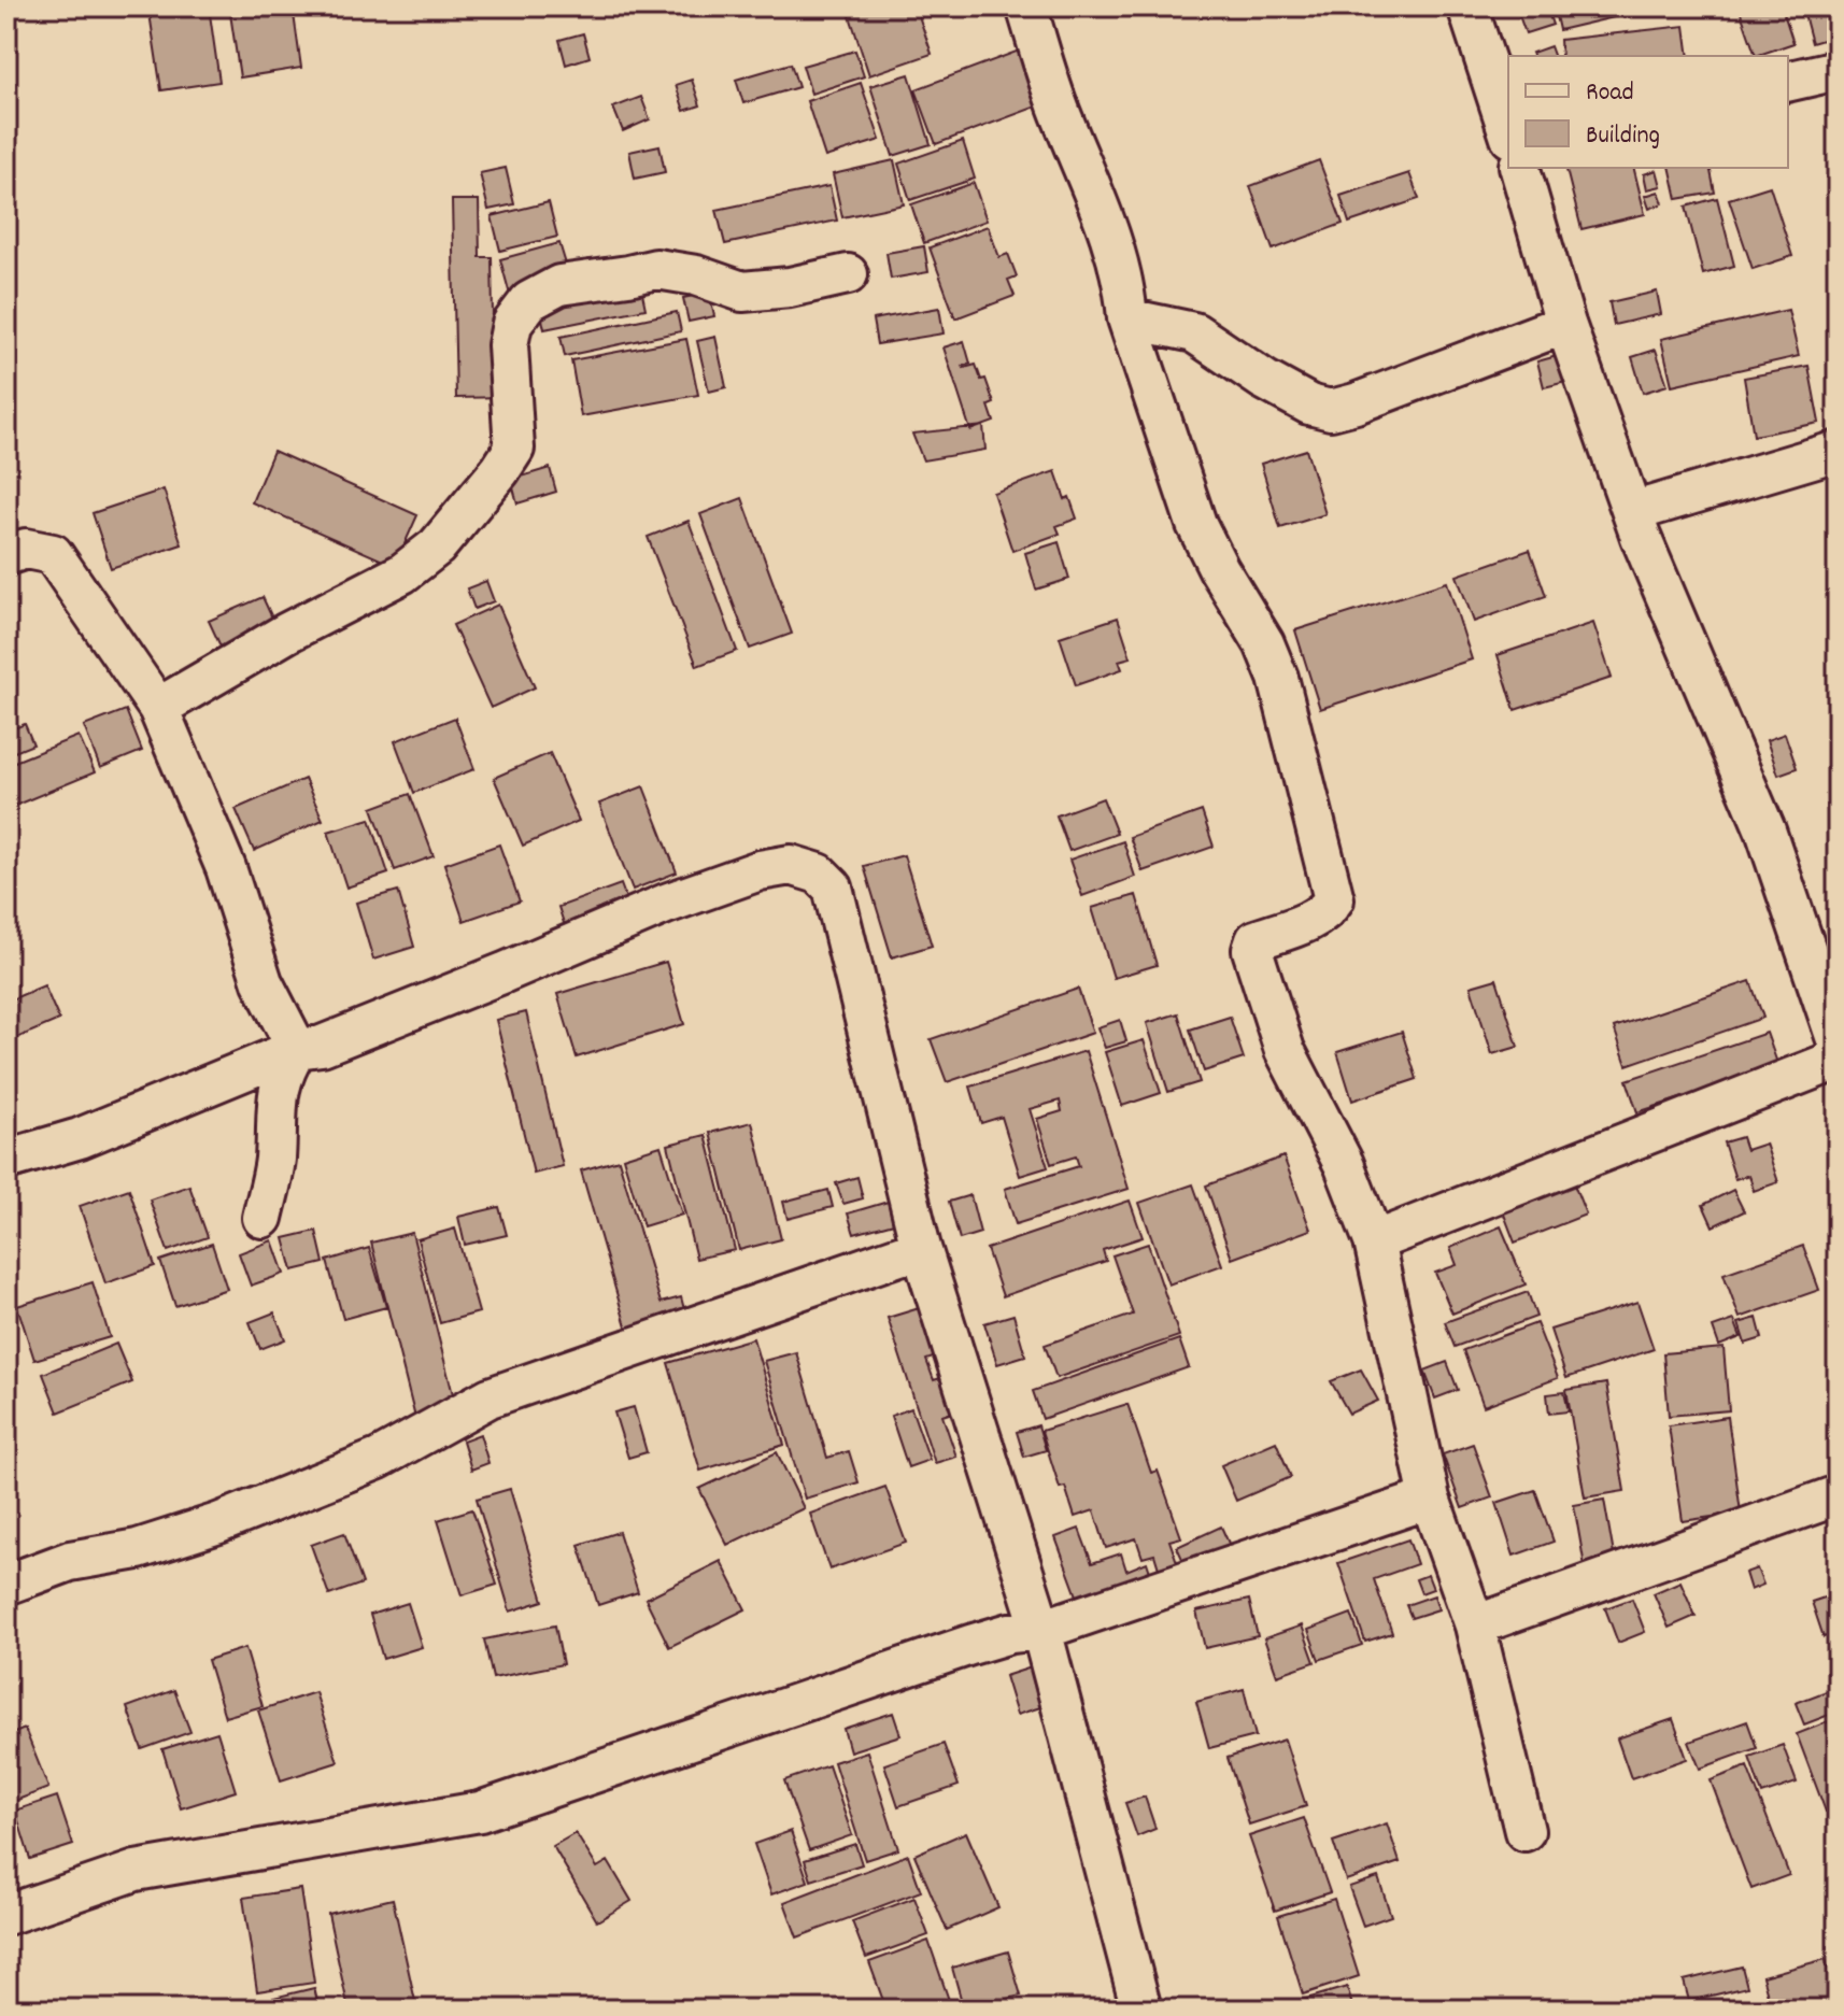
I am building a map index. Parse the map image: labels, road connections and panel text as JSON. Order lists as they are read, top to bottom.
{
  "legend": ["Road", "Building"]
}
